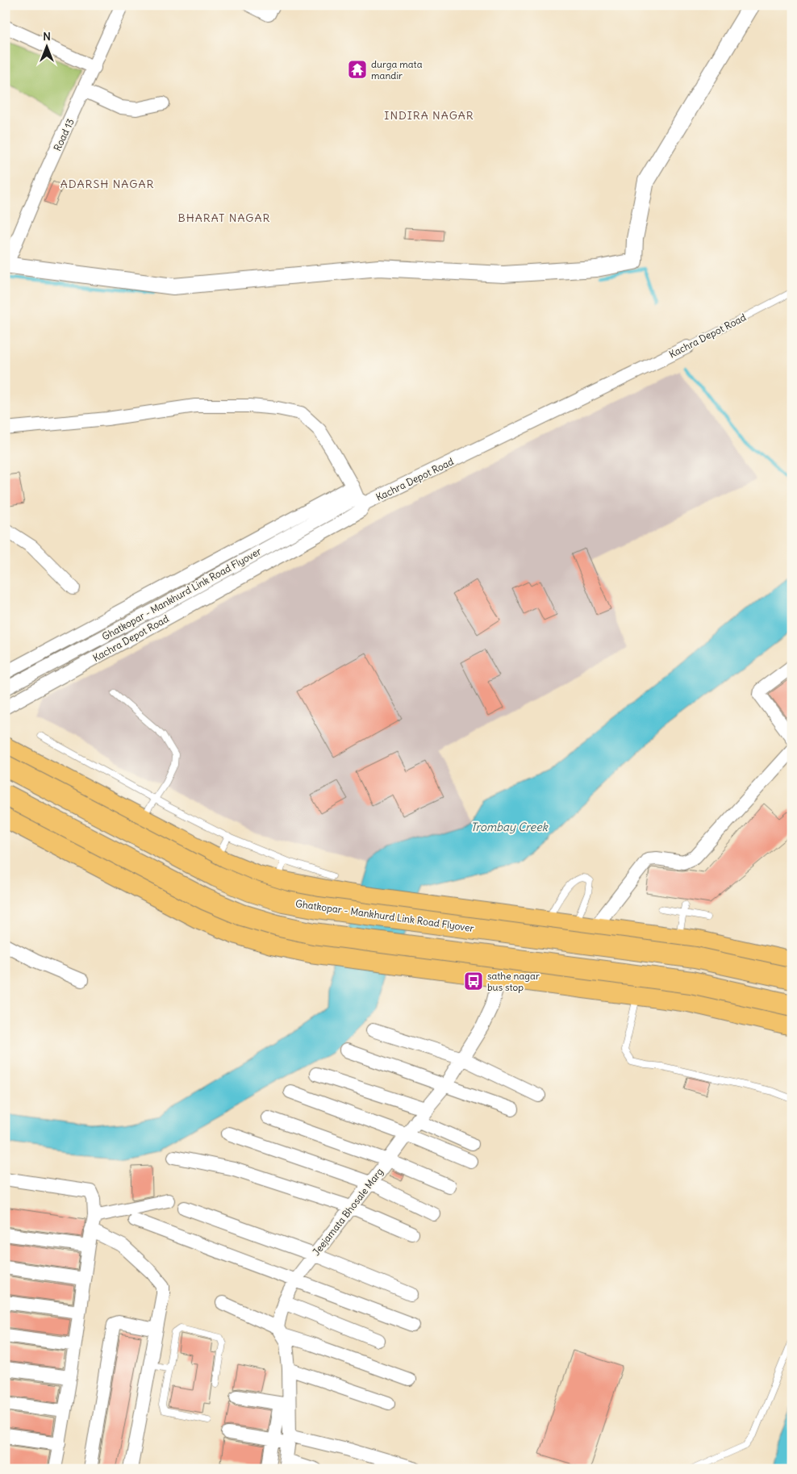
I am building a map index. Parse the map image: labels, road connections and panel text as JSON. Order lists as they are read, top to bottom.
{
  "streets": {
    "highway": ["Ghatkopar - Mankhurd Link Road Flyover"],
    "street": ["Road 13", "Kachra Depot Road", "Jeejamata Bhosale Marg"]
  },
  "crossings": [
    ["Kachra Depot Road", "Ghatkopar - Mankhurd Link Road Flyover"]
  ],
  "districts": ["INDIRA NAGAR", "ADARSH NAGAR", "BHARAT NAGAR"],
  "water": ["Trombay Creek"],
  "places": {
    "temple": ["durga mata mandir"],
    "bus stop": ["sathe nagar bus stop"]
  },
  "north": "top"
}
